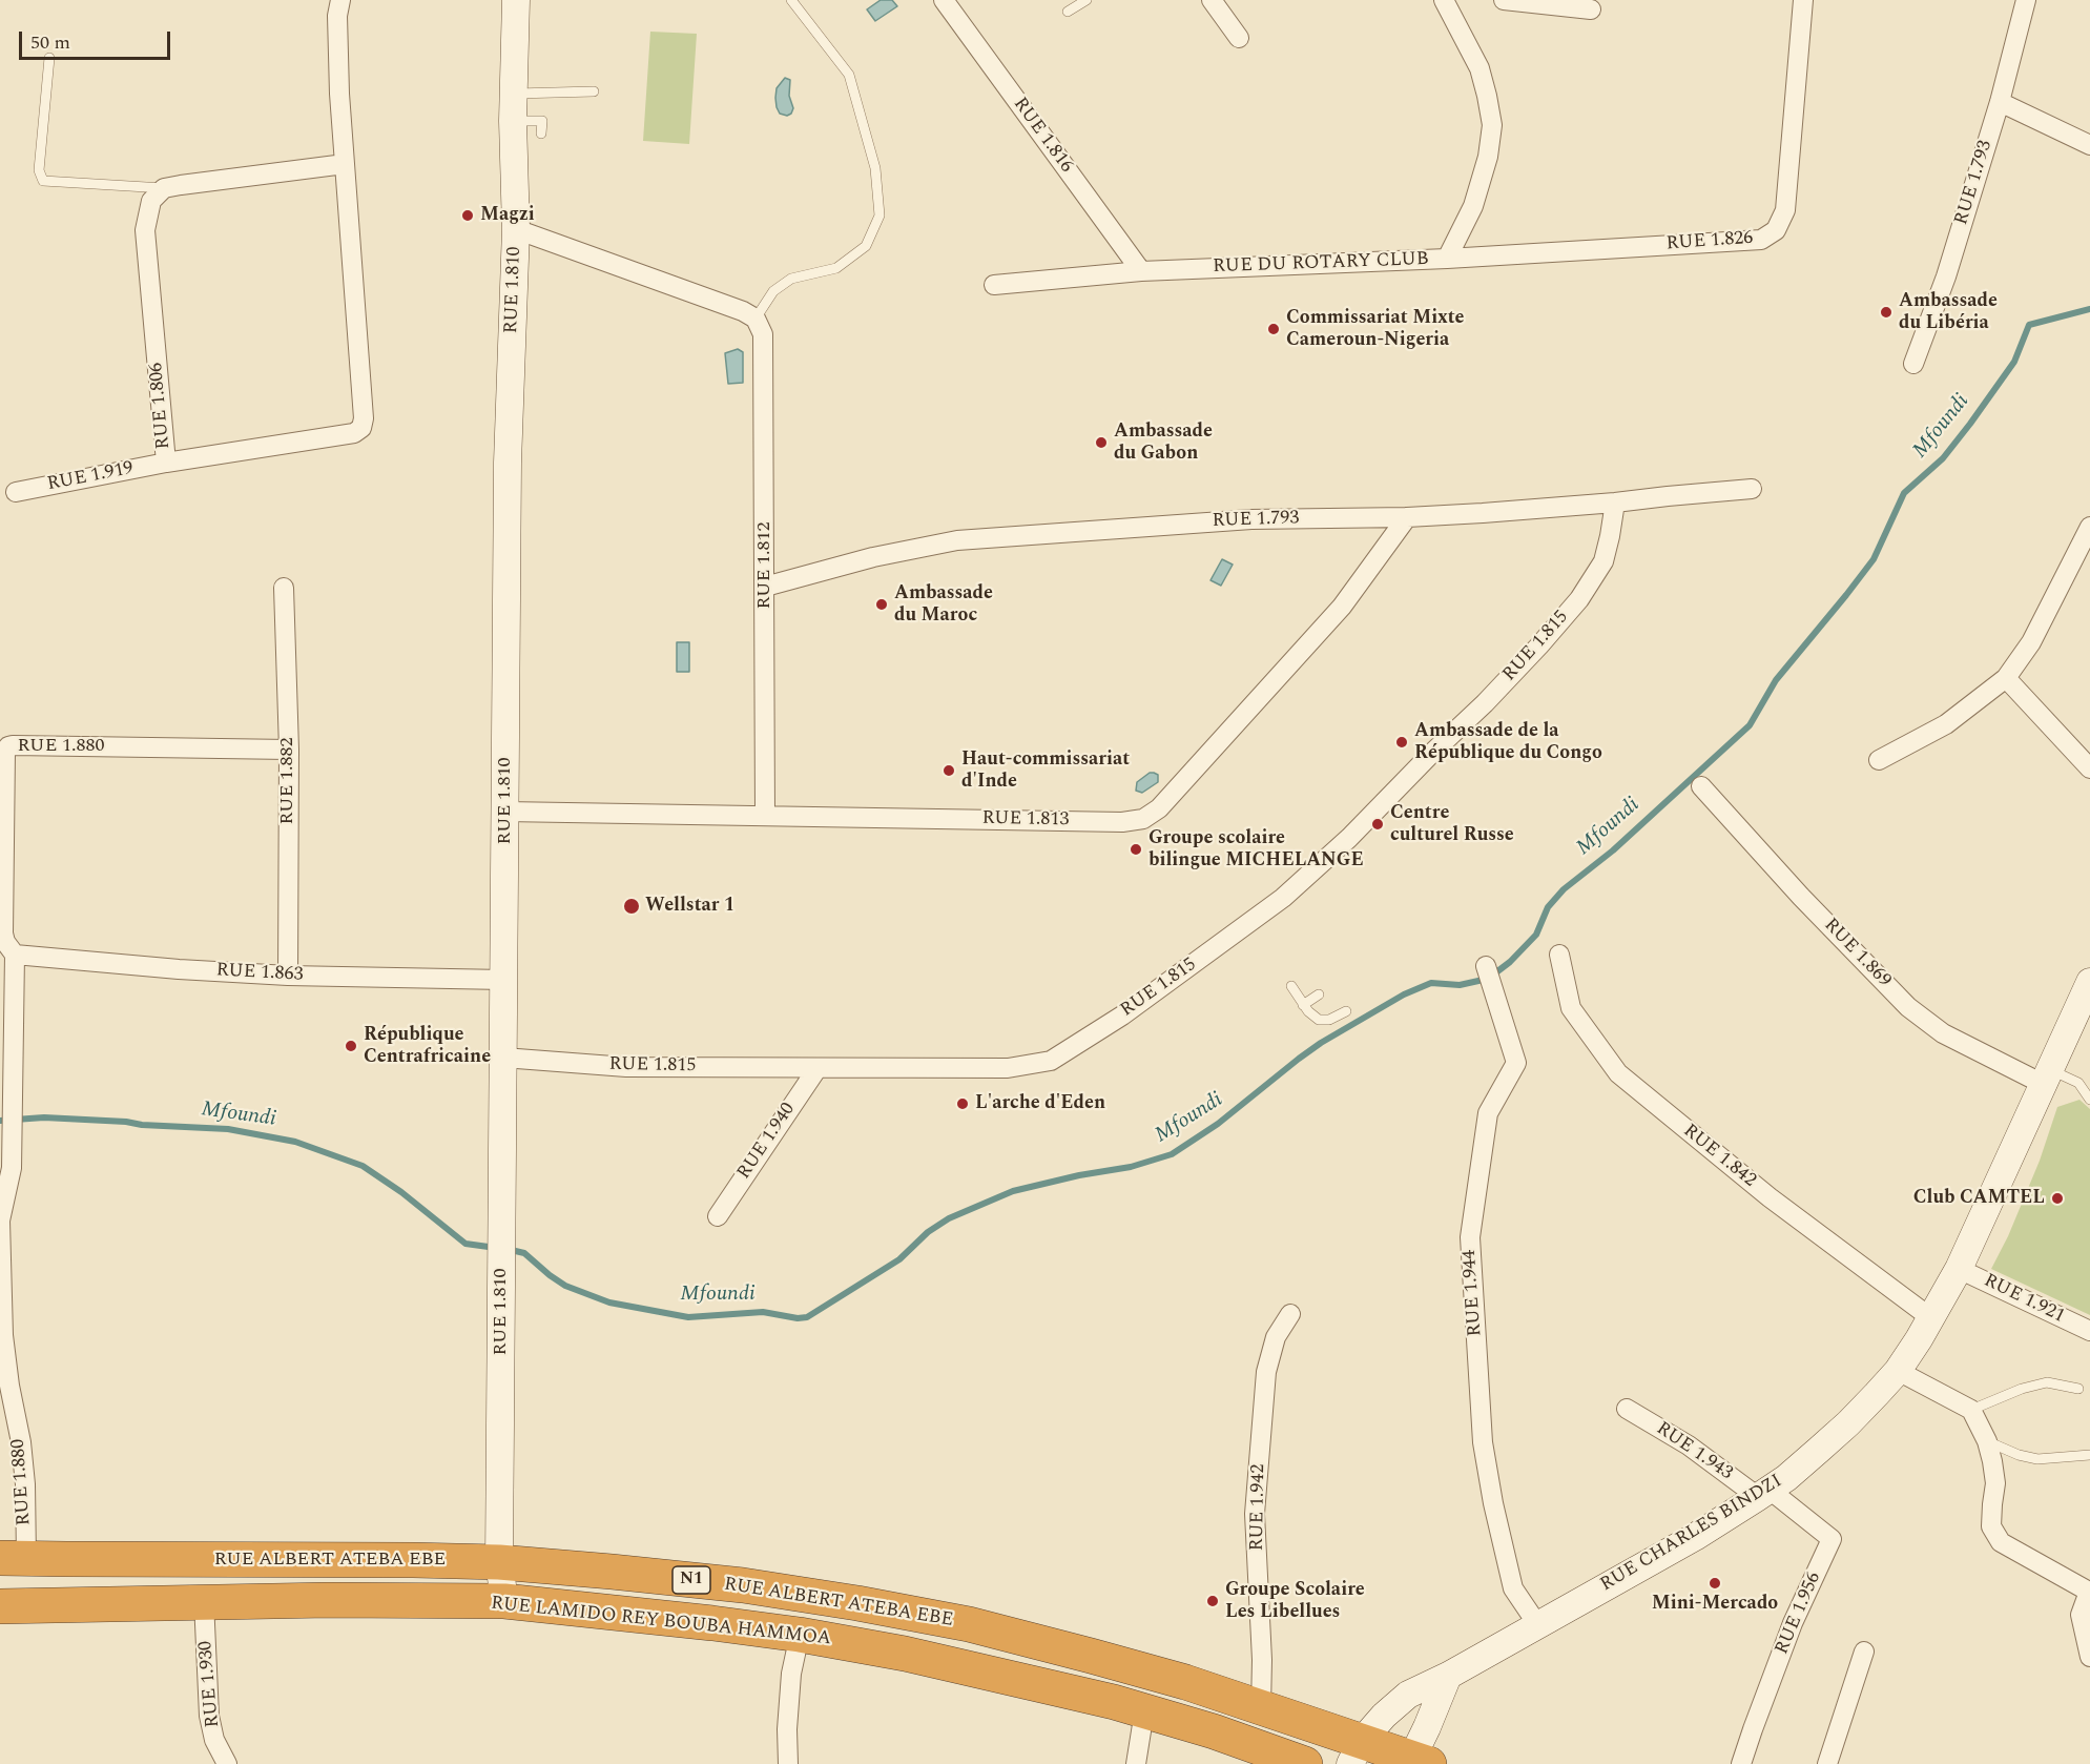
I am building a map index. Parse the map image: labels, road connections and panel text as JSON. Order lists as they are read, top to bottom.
{
  "streets": {
    "highway": ["RUE ALBERT ATEBA EBE", "N1", "RUE LAMIDO REY BOUBA HAMMOA"],
    "street": [
      "RUE 1.816",
      "RUE 1.793",
      "RUE 1.826",
      "RUE DU ROTARY CLUB",
      "RUE 1.810",
      "RUE 1.806",
      "RUE 1.919",
      "RUE 1.812",
      "RUE 1.815",
      "RUE 1.880",
      "RUE 1.882",
      "RUE 1.813",
      "RUE 1.869",
      "RUE 1.863",
      "RUE 1.940",
      "RUE 1.842",
      "RUE 1.944",
      "RUE 1.921",
      "RUE 1.943",
      "RUE 1.942",
      "RUE CHARLES BINDZI",
      "RUE 1.956",
      "RUE 1.930"
    ]
  },
  "crossings": [
    ["RUE 1.816", "RUE DU ROTARY CLUB"],
    ["RUE 1.793", "RUE 1.812"],
    ["RUE 1.793", "RUE 1.815"],
    ["RUE 1.793", "RUE 1.813"],
    ["RUE 1.826", "RUE DU ROTARY CLUB"],
    ["RUE 1.810", "RUE 1.815"],
    ["RUE 1.810", "RUE 1.813"],
    ["RUE 1.810", "RUE 1.863"],
    ["RUE 1.810", "RUE ALBERT ATEBA EBE"],
    ["RUE 1.810", "RUE LAMIDO REY BOUBA HAMMOA"],
    ["RUE 1.806", "RUE 1.919"],
    ["RUE 1.812", "RUE 1.813"],
    ["RUE 1.815", "RUE 1.940"],
    ["RUE 1.880", "RUE 1.882"],
    ["RUE 1.880", "RUE 1.863"],
    ["RUE 1.880", "RUE ALBERT ATEBA EBE"],
    ["RUE 1.882", "RUE 1.863"],
    ["RUE 1.869", "RUE CHARLES BINDZI"],
    ["RUE 1.842", "RUE CHARLES BINDZI"],
    ["RUE 1.944", "RUE CHARLES BINDZI"],
    ["RUE 1.921", "RUE CHARLES BINDZI"],
    ["RUE 1.943", "RUE CHARLES BINDZI"],
    ["RUE 1.943", "RUE 1.956"],
    ["RUE 1.942", "RUE ALBERT ATEBA EBE"],
    ["RUE CHARLES BINDZI", "RUE ALBERT ATEBA EBE"],
    ["RUE CHARLES BINDZI", "RUE 1.956"],
    ["RUE LAMIDO REY BOUBA HAMMOA", "RUE 1.930"]
  ],
  "water": ["Mfoundi"],
  "places": [
    "Magzi",
    "Ambassade du Libéria",
    "Commissariat Mixte Cameroun-Nigeria",
    "Ambassade du Gabon",
    "Ambassade du Maroc",
    "Ambassade de la République du Congo",
    "Haut-commissariat d'Inde",
    "Centre culturel Russe",
    "Groupe scolaire bilingue MICHELANGE",
    "Wellstar 1",
    "République Centrafricaine",
    "L'arche d'Eden",
    "Club CAMTEL",
    "Mini-Mercado",
    "Groupe Scolaire Les Libellues"
  ],
  "scale_bar": "50 m"
}
